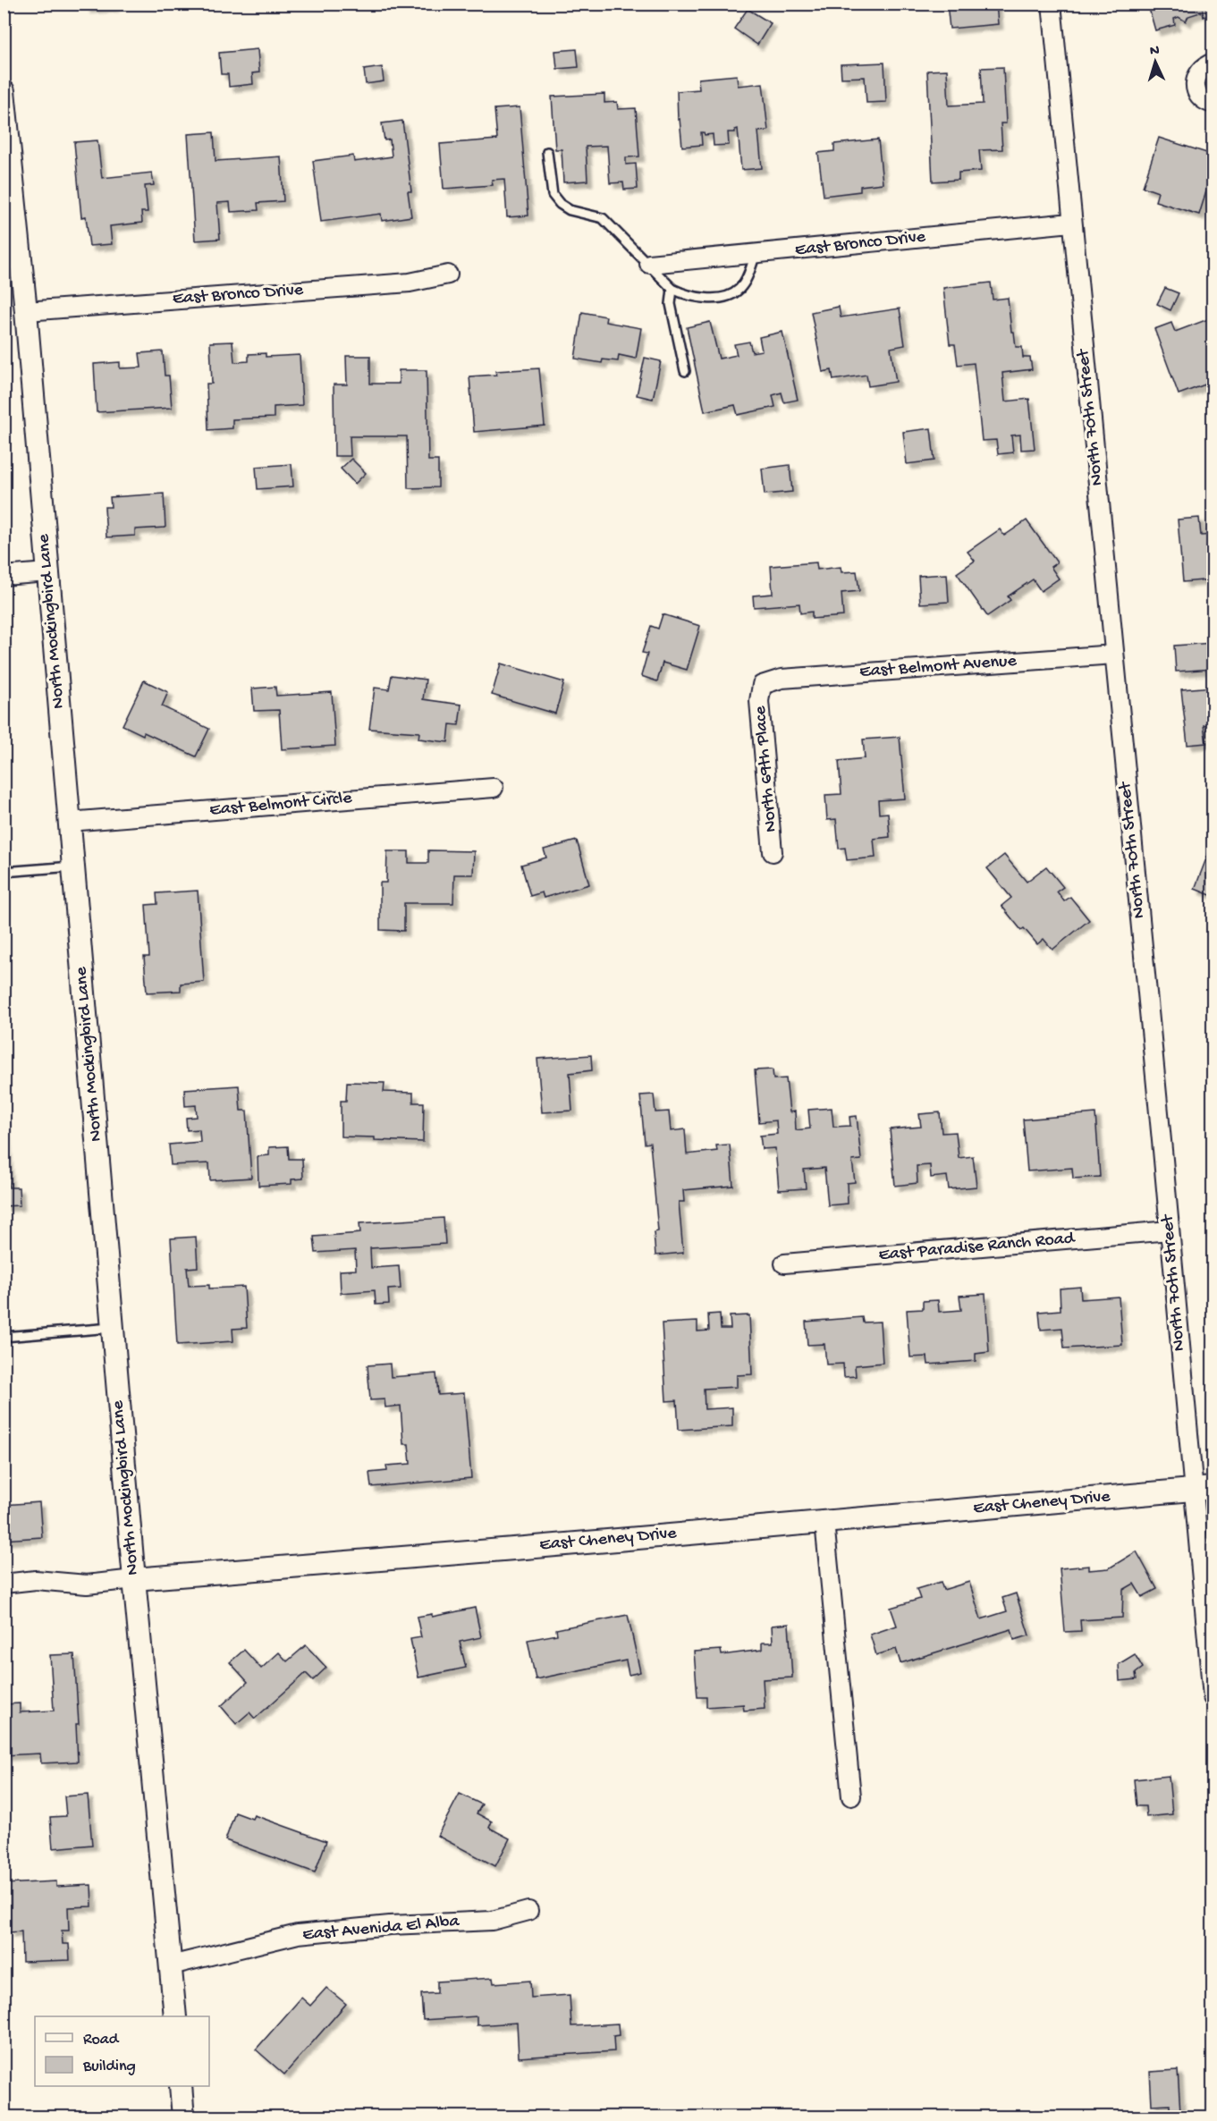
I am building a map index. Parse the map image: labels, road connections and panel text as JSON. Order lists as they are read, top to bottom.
{
  "streets": {
    "street": [
      "East Bronco Drive",
      "North 70th Street",
      "North Mockingbird Lane",
      "East Belmont Avenue",
      "North 69th Place",
      "East Belmont Circle",
      "East Paradise Ranch Road",
      "East Cheney Drive",
      "East Avenida El Alba"
    ]
  },
  "crossings": [
    ["East Bronco Drive", "North 70th Street"],
    ["East Bronco Drive", "North Mockingbird Lane"],
    ["North 70th Street", "East Belmont Avenue"],
    ["North 70th Street", "East Paradise Ranch Road"],
    ["North 70th Street", "East Cheney Drive"],
    ["North Mockingbird Lane", "East Belmont Circle"],
    ["North Mockingbird Lane", "East Cheney Drive"],
    ["North Mockingbird Lane", "East Avenida El Alba"],
    ["East Belmont Avenue", "North 69th Place"]
  ],
  "legend": ["Road", "Building"],
  "north": "top"
}
